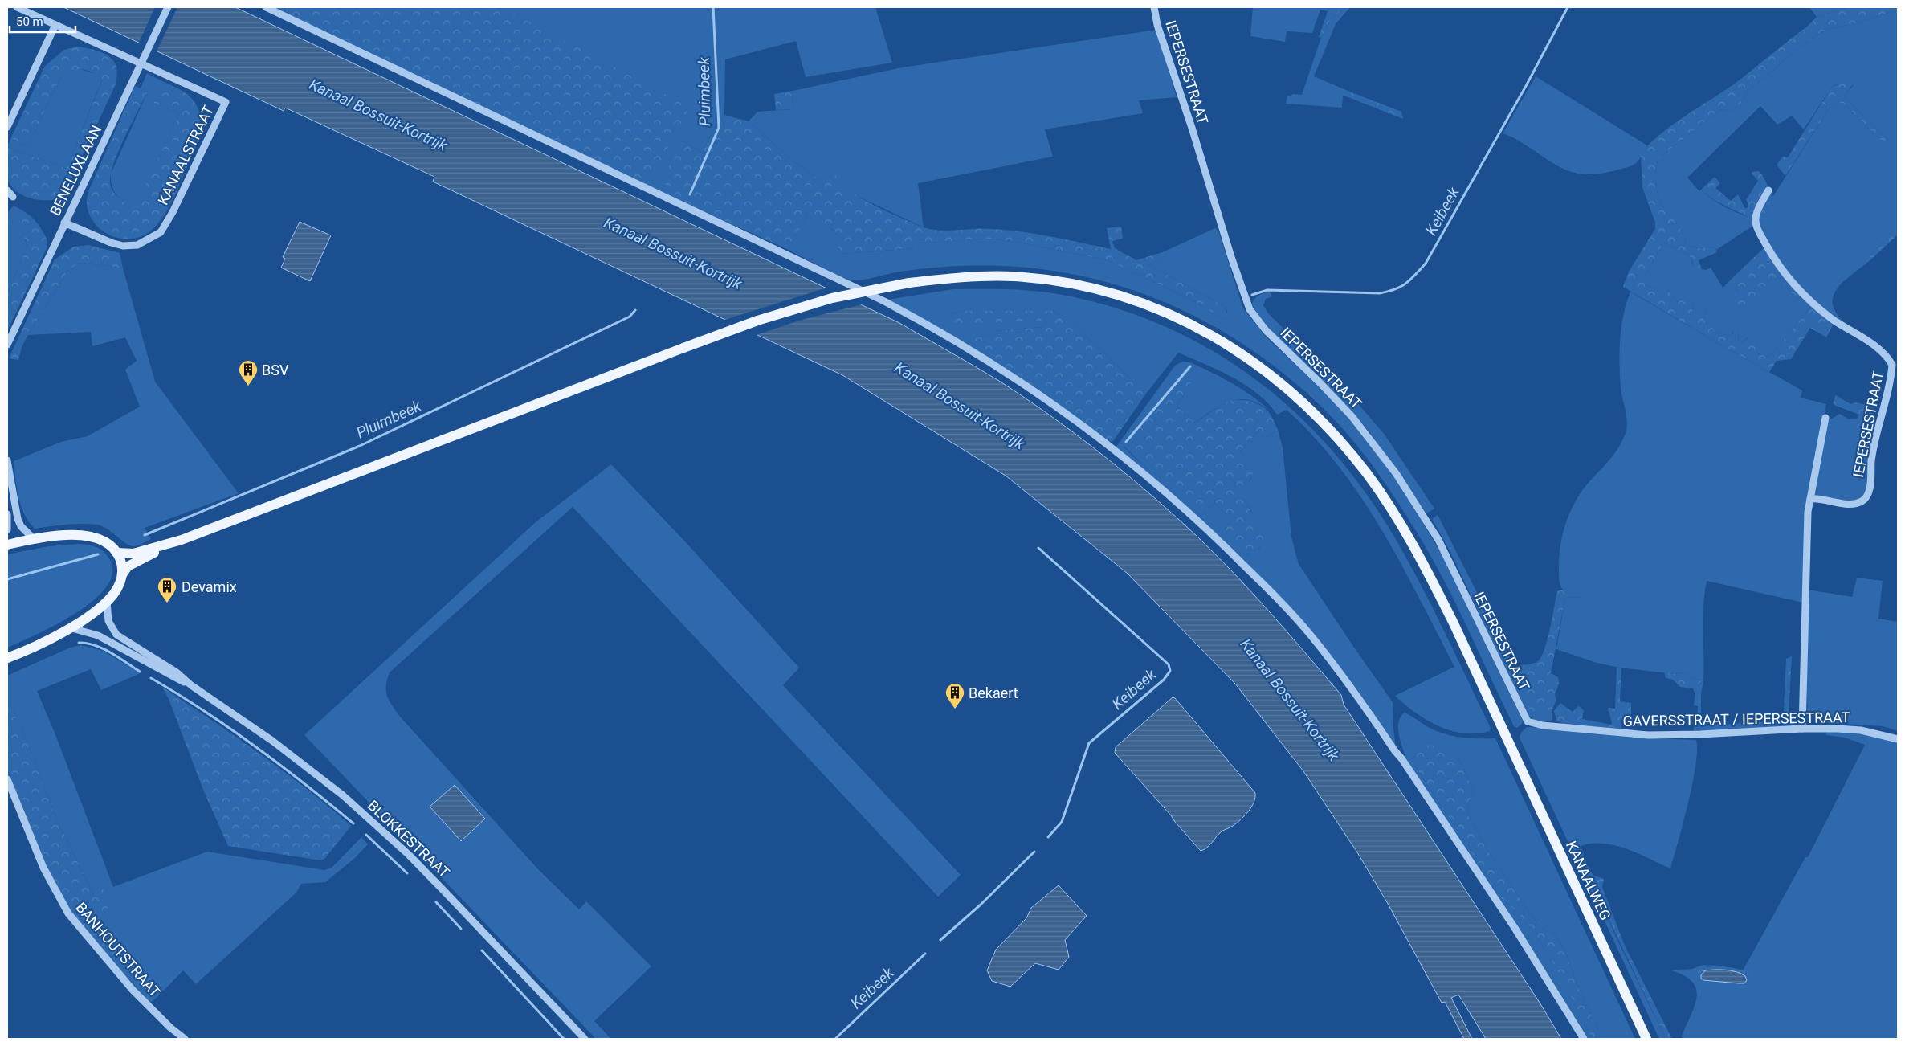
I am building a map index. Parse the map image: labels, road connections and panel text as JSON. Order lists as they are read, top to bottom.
{
  "streets": {
    "main road": ["KANAALWEG"],
    "street": [
      "IEPERSESTRAAT",
      "KANAALSTRAAT",
      "BENELUXLAAN",
      "GAVERSSTRAAT / IEPERSESTRAAT",
      "BLOKKESTRAAT",
      "BANHOUTSTRAAT"
    ]
  },
  "crossings": [
    ["IEPERSESTRAAT", "GAVERSSTRAAT / IEPERSESTRAAT"],
    ["KANAALSTRAAT", "BENELUXLAAN"]
  ],
  "water": ["Pluimbeek", "Kanaal Bossuit-Kortrijk", "Keibeek"],
  "places": {
    "building": ["BSV", "Devamix", "Bekaert"]
  },
  "scale_bar": "50 m"
}
